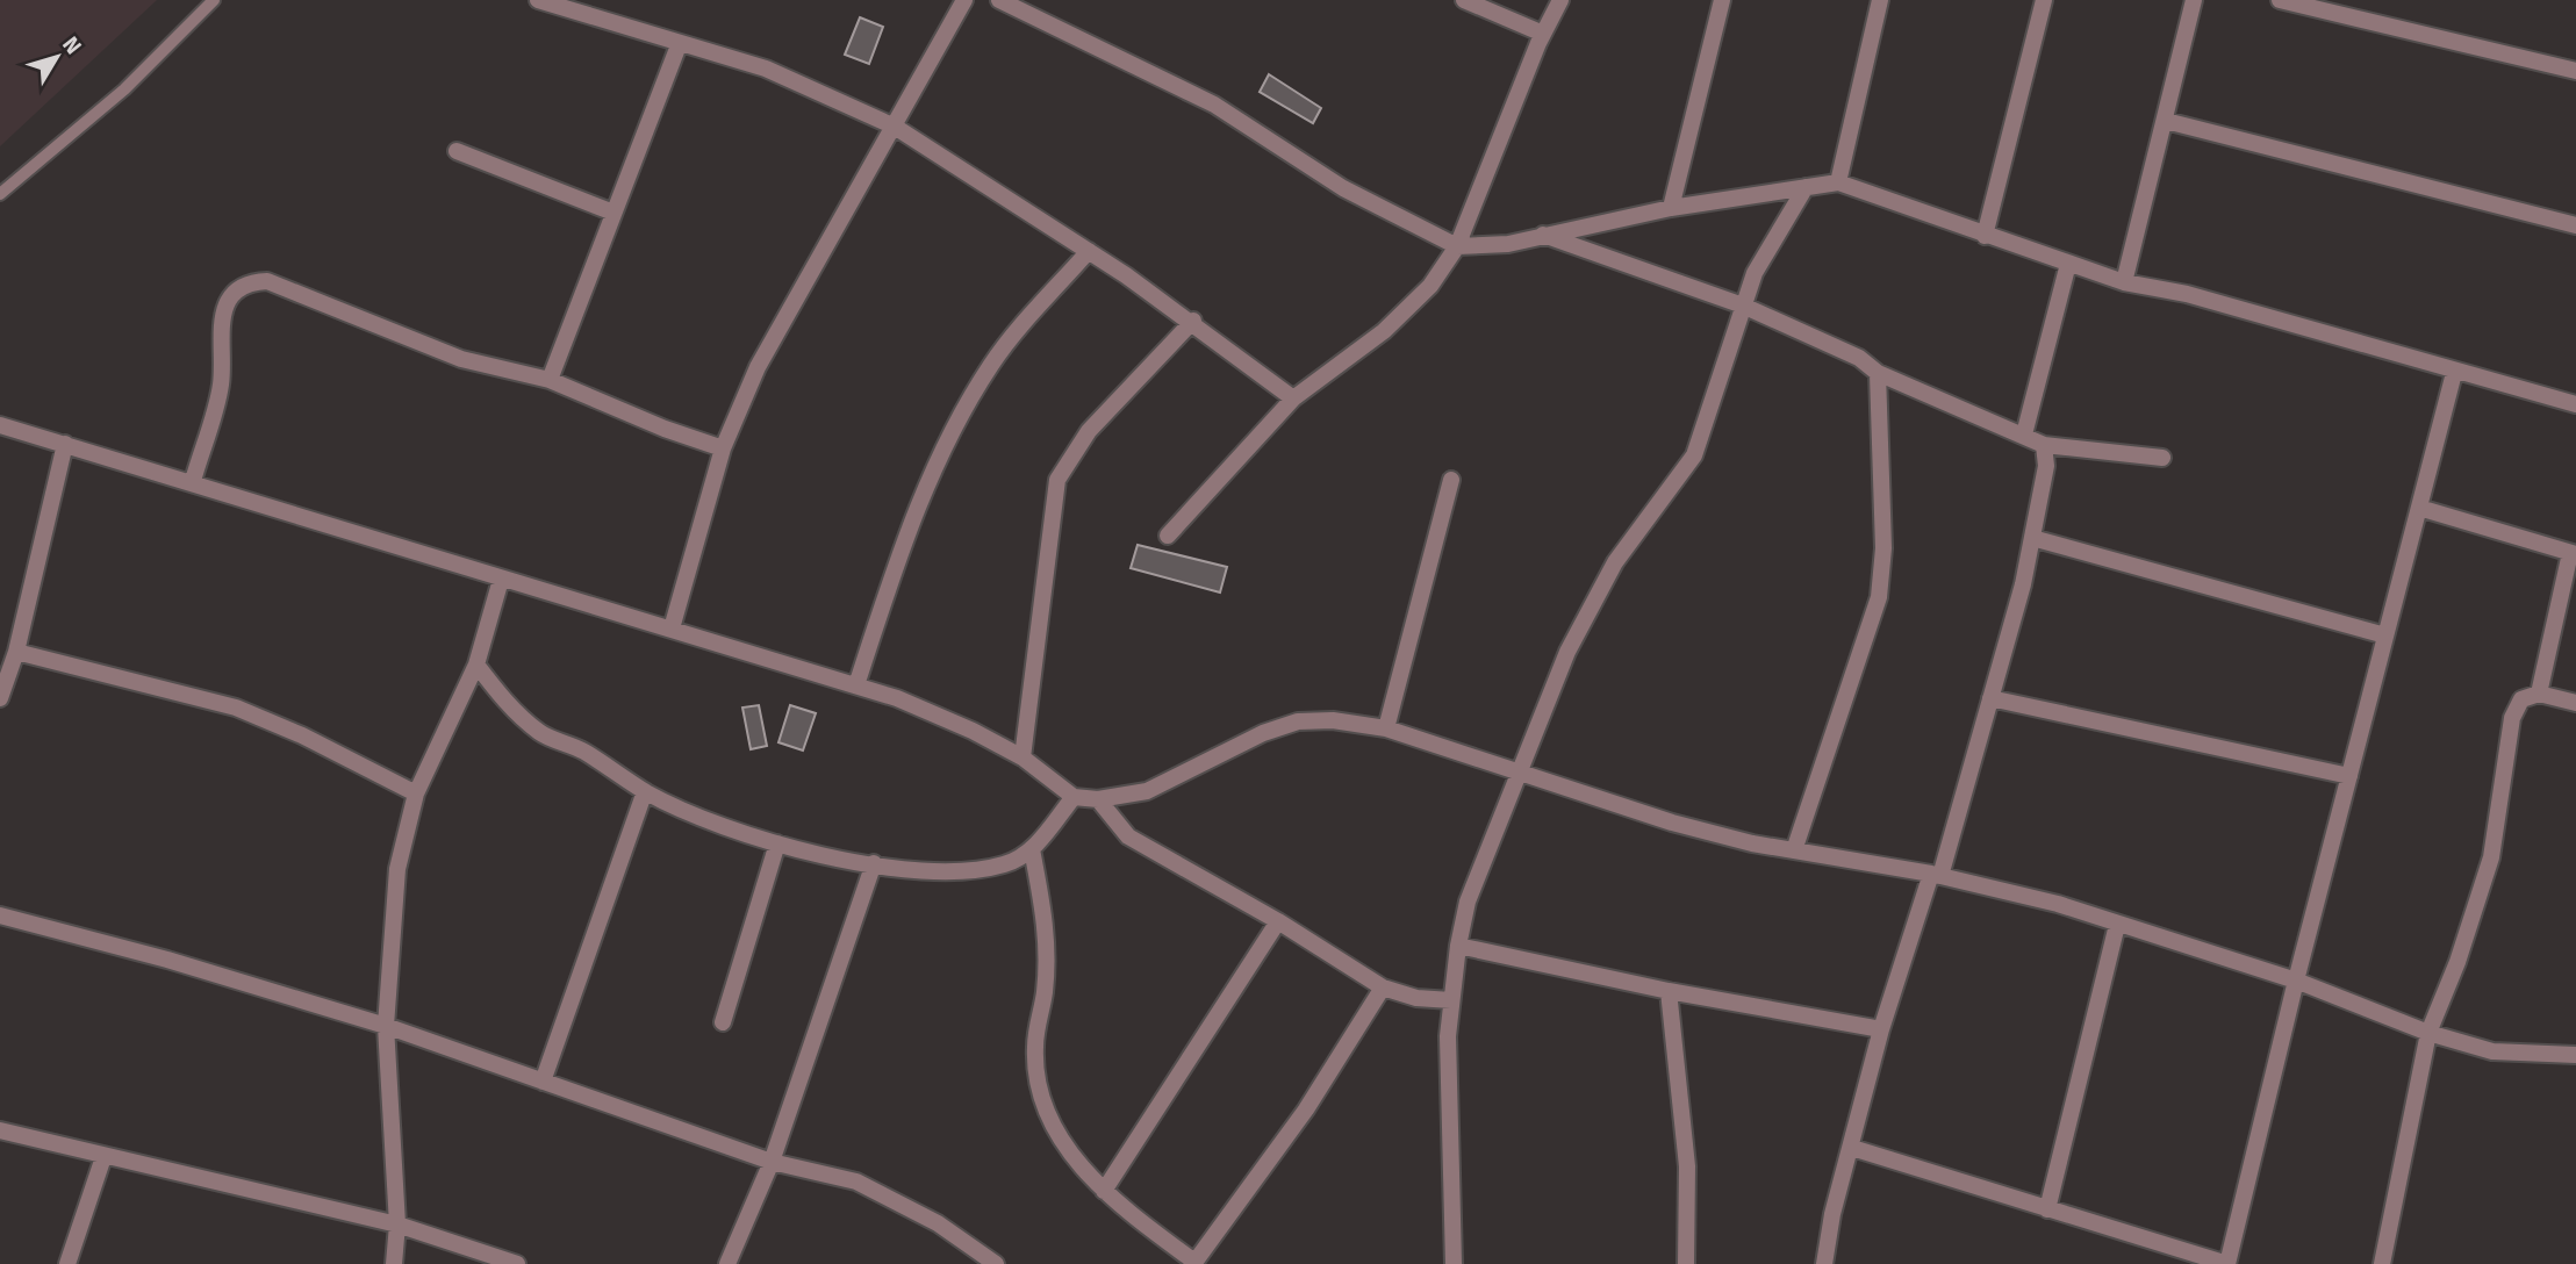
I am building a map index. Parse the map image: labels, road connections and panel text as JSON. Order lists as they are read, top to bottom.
{
  "north": "top right"
}
